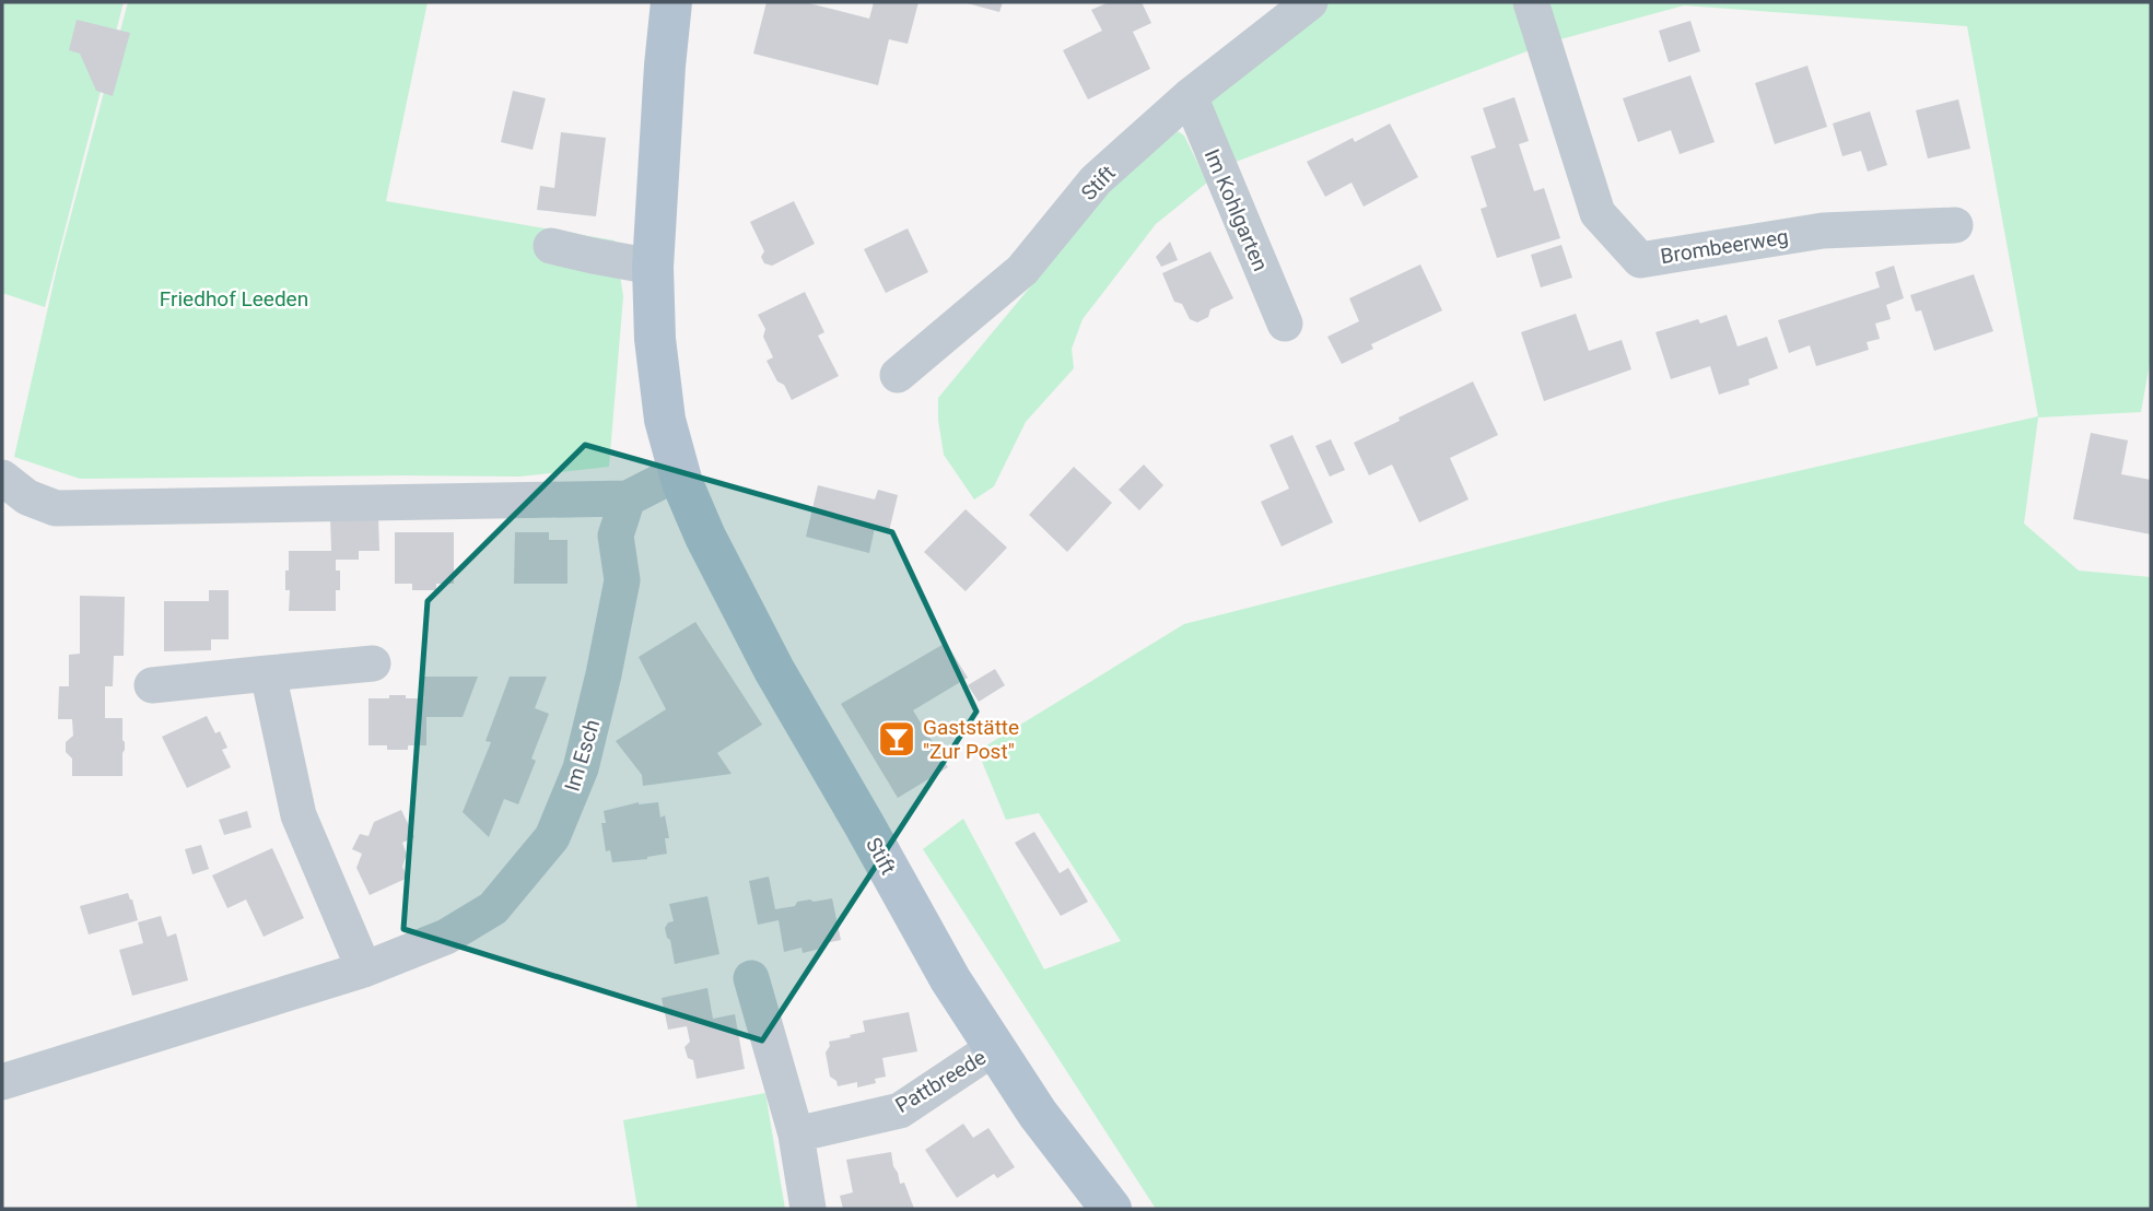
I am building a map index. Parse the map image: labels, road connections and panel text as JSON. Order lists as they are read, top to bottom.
{
  "streets": {
    "main road": ["Stift"],
    "street": [
      "Im Kohlgarten",
      "Brombeerweg",
      "Im Esch",
      "Pattbreede"
    ]
  },
  "crossings": [
    ["Stift", "Im Kohlgarten"],
    ["Stift", "Pattbreede"]
  ],
  "parks": ["Friedhof Leeden"],
  "places": {
    "bar": ["Gaststätte \"Zur Post\""]
  }
}
